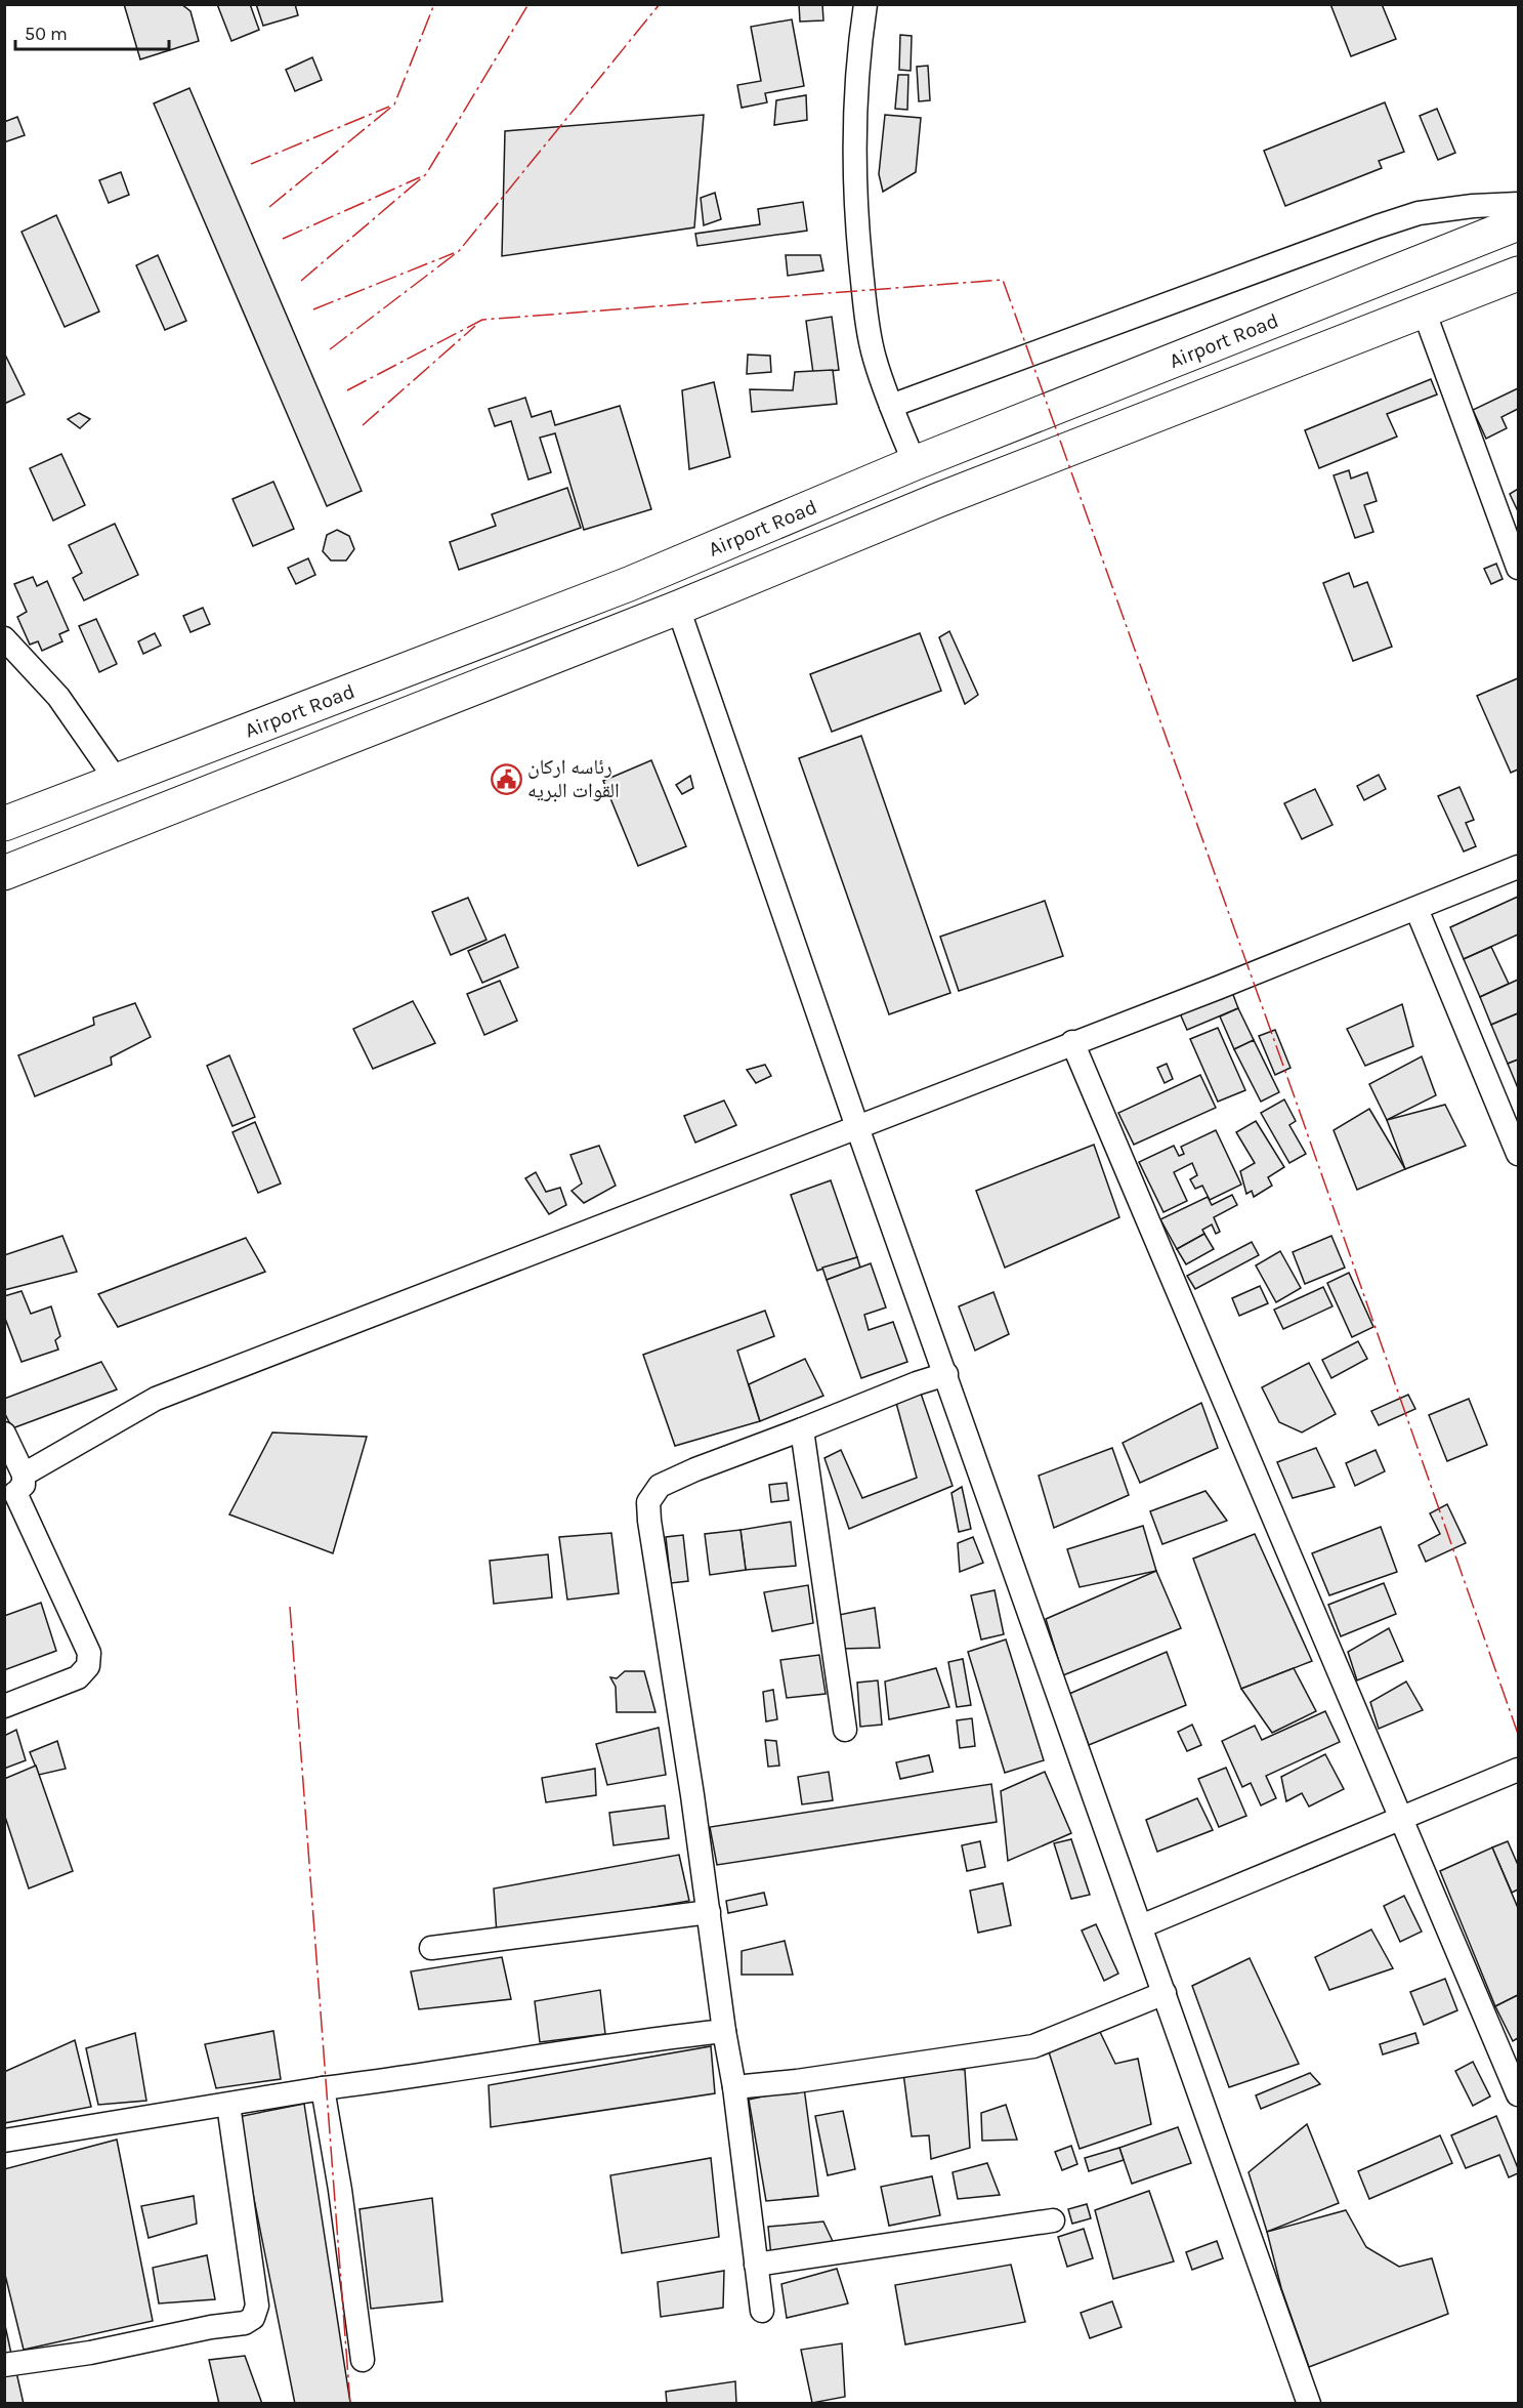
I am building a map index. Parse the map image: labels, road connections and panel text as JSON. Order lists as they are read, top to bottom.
{
  "streets": {
    "highway": ["Airport Road"]
  },
  "places": {
    "public building": ["رئاسه اركان القوات البريه"]
  },
  "scale_bar": "50 m"
}
